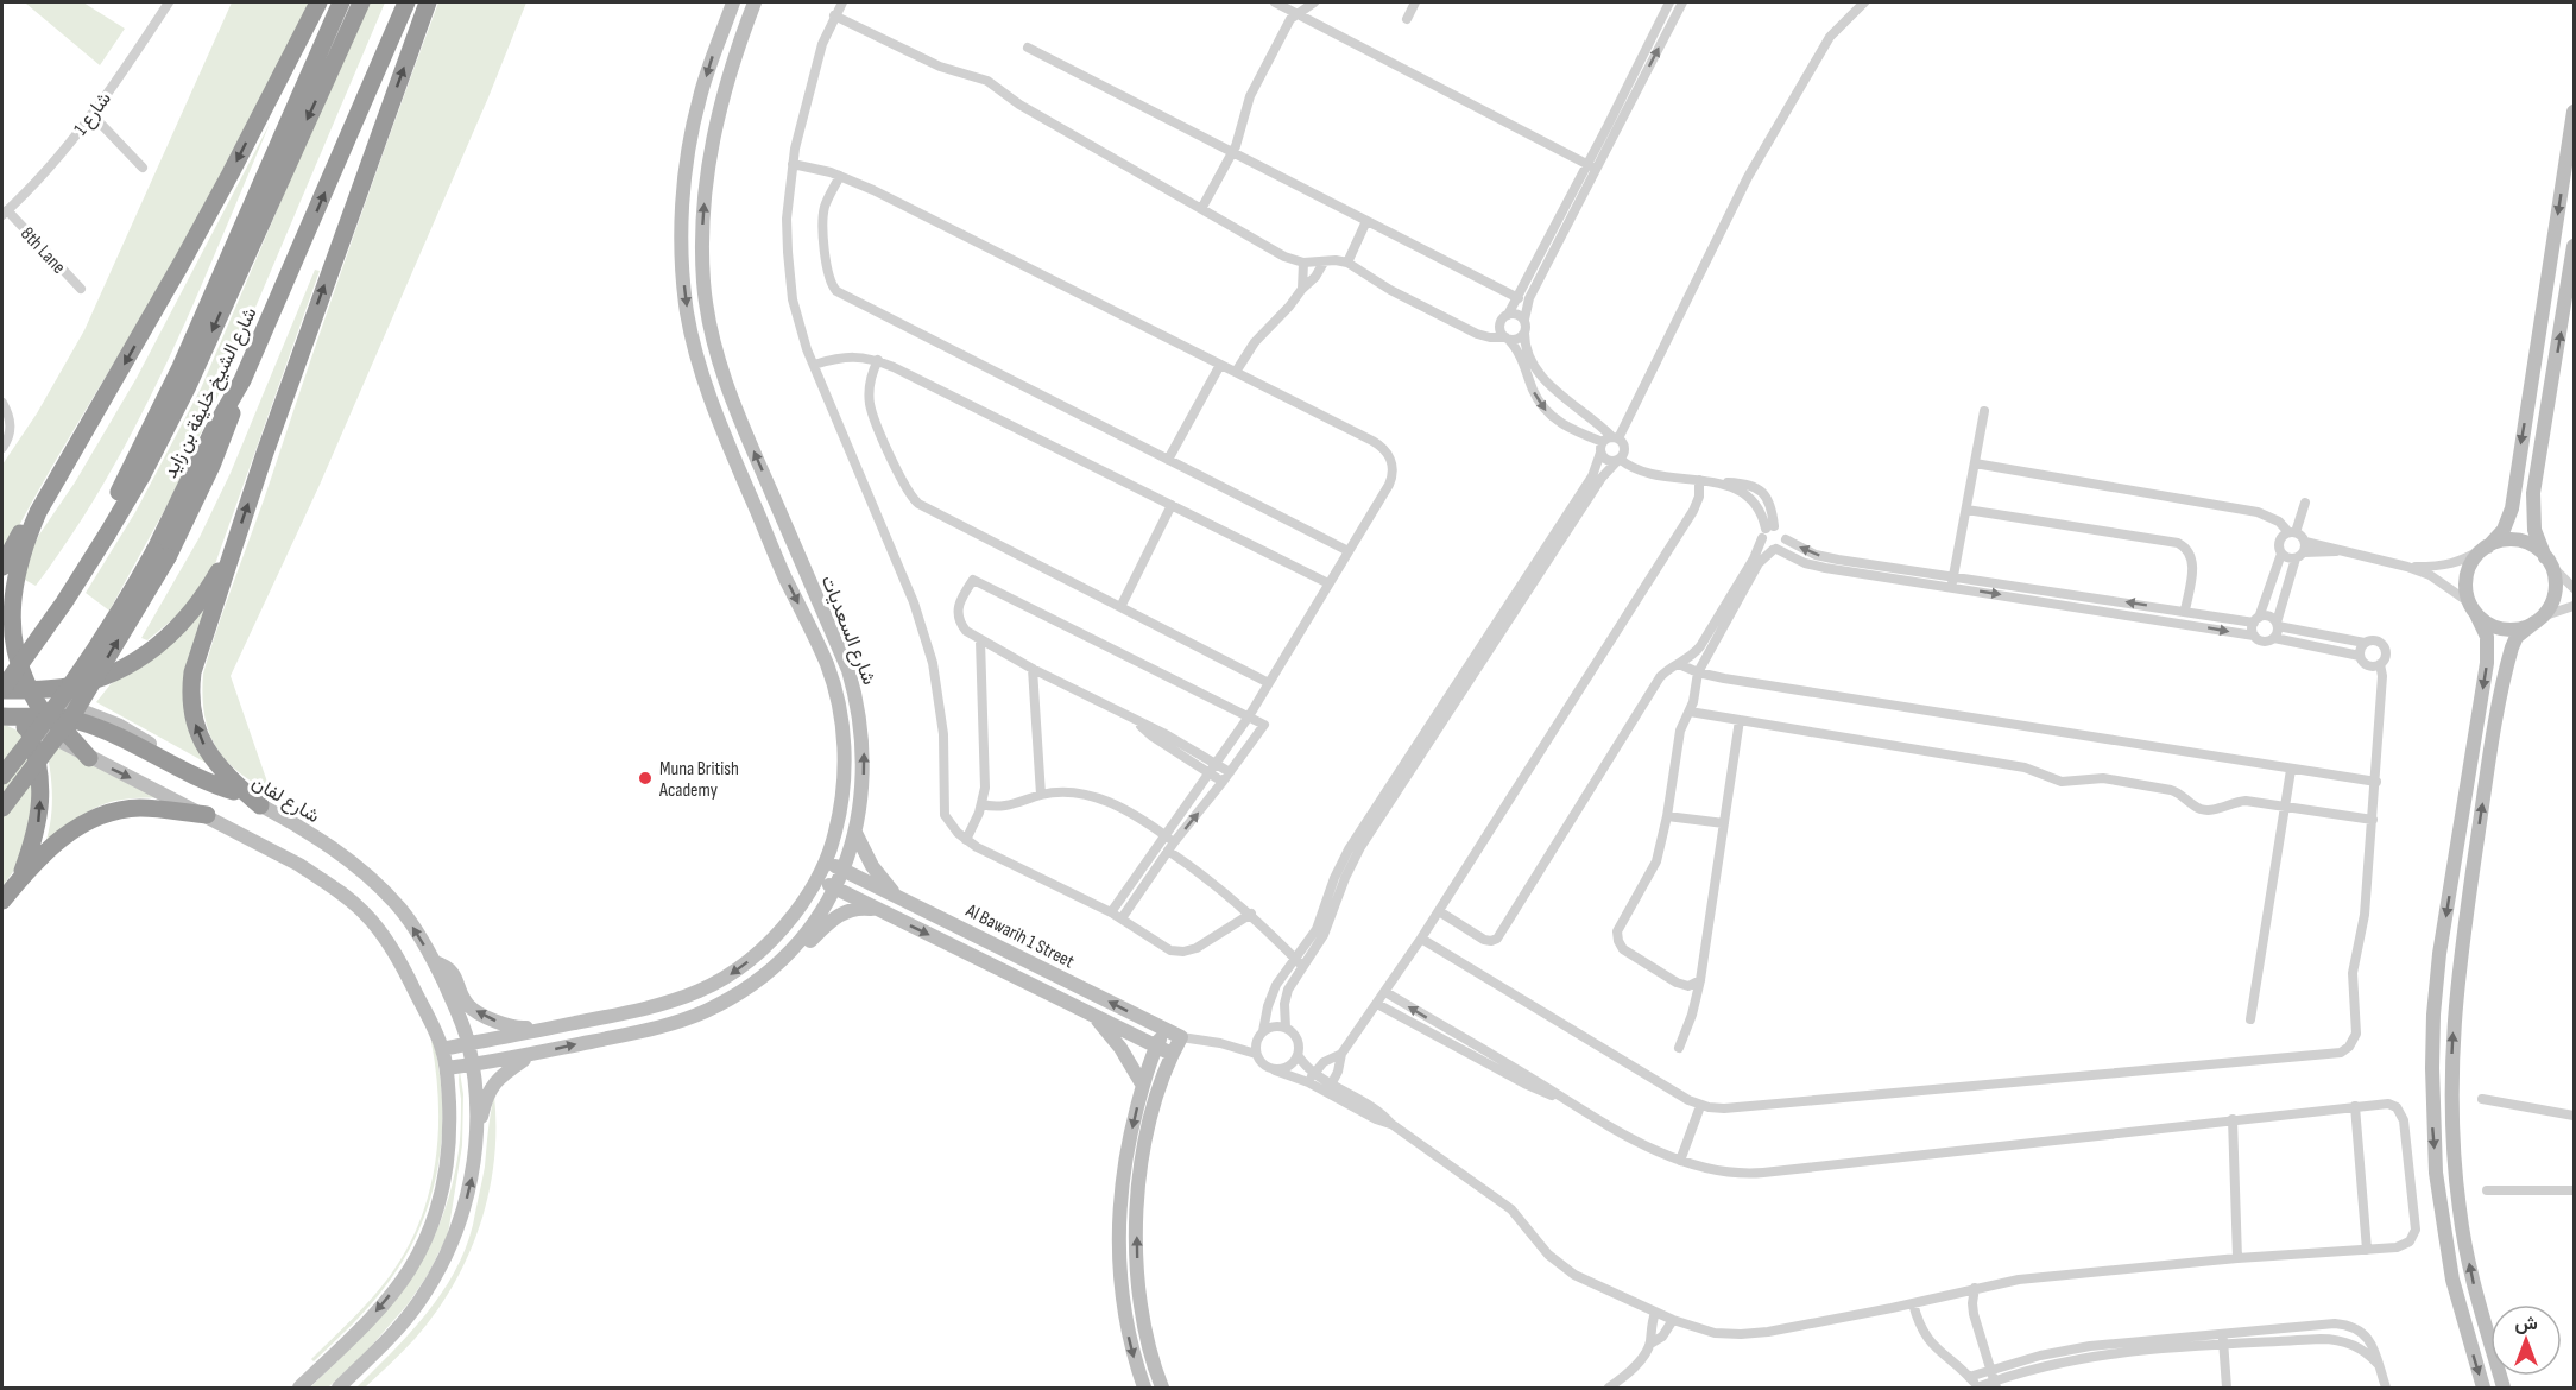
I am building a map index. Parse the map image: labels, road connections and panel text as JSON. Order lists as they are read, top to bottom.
{
  "streets": {
    "highway": ["شارع الشيخ خليفة بن زايد"],
    "street": [
      "شارع 1",
      "8th Lane",
      "شارع السعديات",
      "شارع لفان",
      "Al Bawarih 1 Street"
    ]
  },
  "crossings": [
    ["شارع 1", "8th Lane"],
    ["شارع السعديات", "شارع لفان"],
    ["شارع السعديات", "Al Bawarih 1 Street"]
  ],
  "places": ["Muna British Academy"],
  "north": "top"
}
